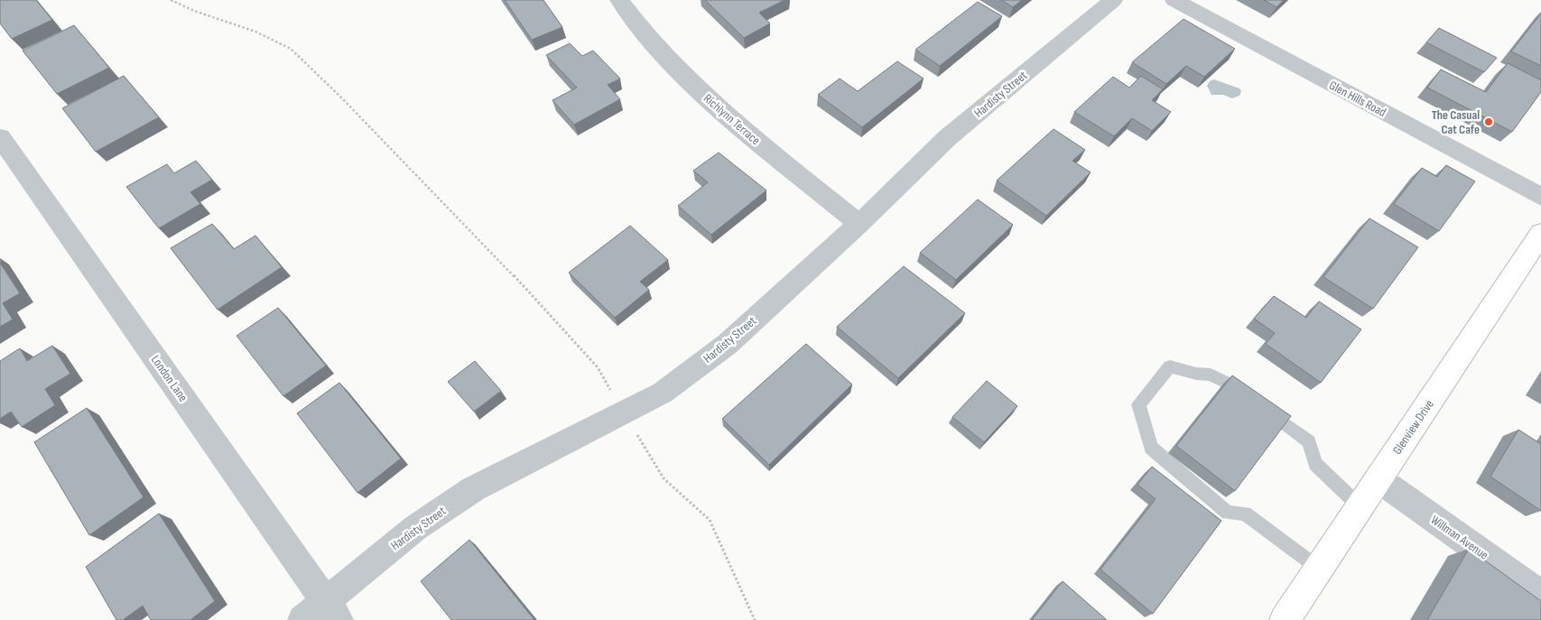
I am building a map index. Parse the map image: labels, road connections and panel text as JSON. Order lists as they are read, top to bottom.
{
  "streets": {
    "main road": ["Glenview Drive"],
    "street": [
      "Hardisty Street",
      "Glen Hills Road",
      "Richlynn Terrace",
      "London Lane",
      "Willman Avenue"
    ]
  },
  "crossings": [
    ["Hardisty Street", "Richlynn Terrace"],
    ["Hardisty Street", "London Lane"],
    ["Glenview Drive", "Willman Avenue"]
  ],
  "places": ["The Casual Cat Cafe"]
}
